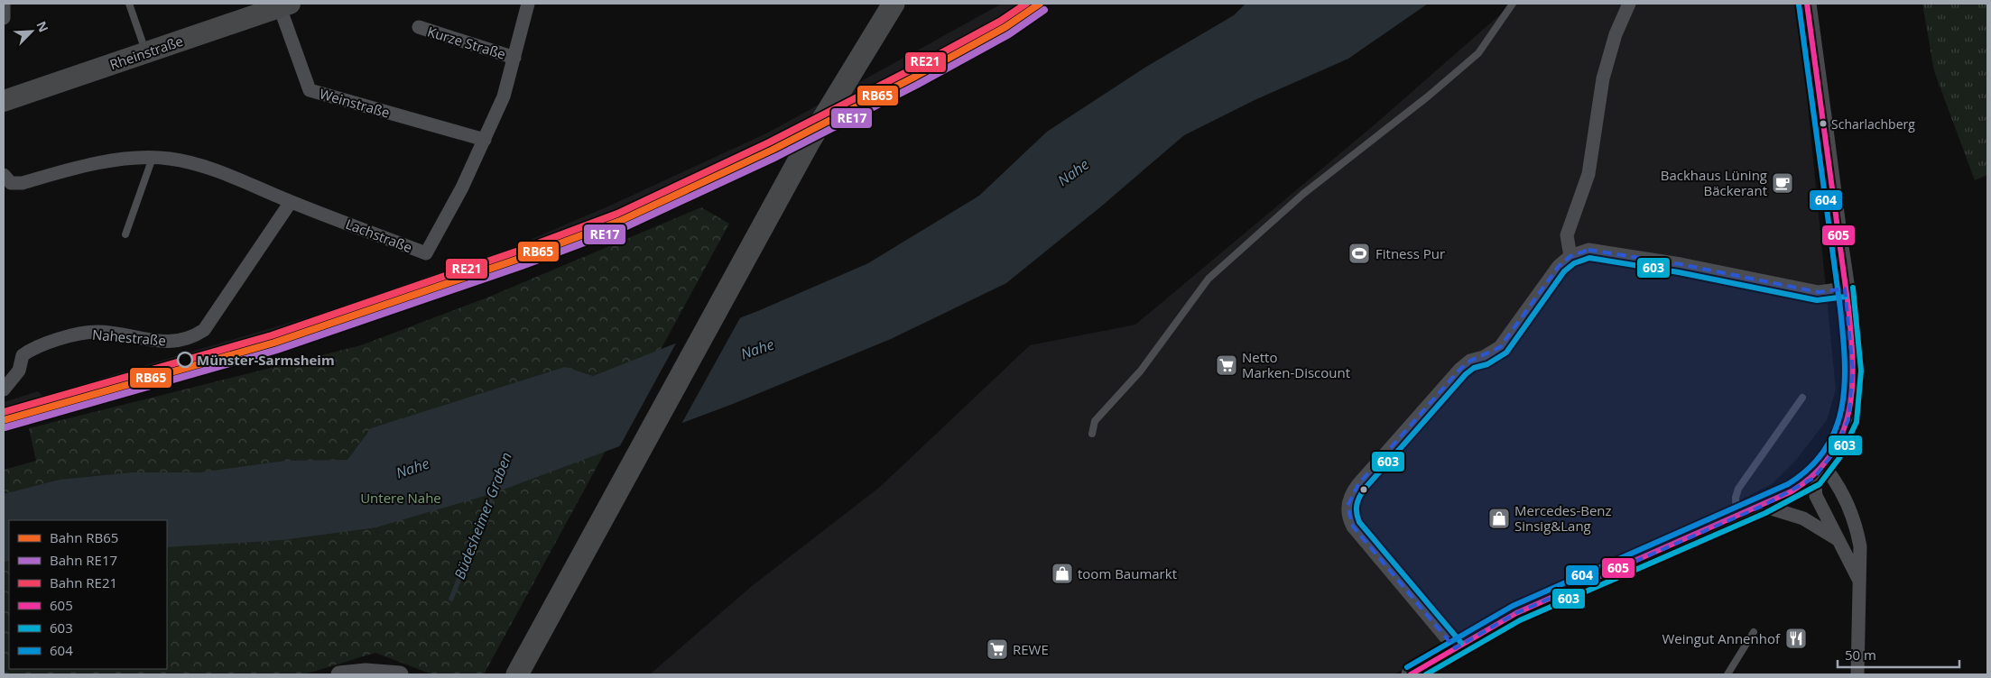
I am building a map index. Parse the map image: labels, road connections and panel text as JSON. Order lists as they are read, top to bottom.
{
  "streets": {
    "main road": ["Rheinstraße"],
    "street": [
      "Kurze Straße",
      "Weinstraße",
      "Lachstraße",
      "Nahestraße"
    ]
  },
  "crossings": [
    ["Kurze Straße", "Lachstraße"],
    ["Rheinstraße", "Weinstraße"],
    ["Weinstraße", "Lachstraße"],
    ["Lachstraße", "Nahestraße"]
  ],
  "water": ["Nahe", "Büdesheimer Graben"],
  "parks": ["Untere Nahe"],
  "places": {
    "other": ["Scharlachberg", "Münster-Sarmsheim"],
    "cafe": ["Backhaus Lüning Bäckerant"],
    "sports": ["Fitness Pur"],
    "supermarket": ["Netto Marken-Discount", "REWE"],
    "shop": ["Mercedes-Benz Sinsig&Lang", "toom Baumarkt"],
    "restaurant": ["Weingut Annenhof"]
  },
  "lines": [
    "rail line RB65",
    "rail line RE21",
    "transit line 605",
    "transit line 604",
    "rail line RE17",
    "transit line 603"
  ],
  "legend": [
    "Bahn RB65",
    "Bahn RE17",
    "Bahn RE21",
    "605",
    "603",
    "604"
  ],
  "scale_bar": "50 m",
  "north": "top right"
}
